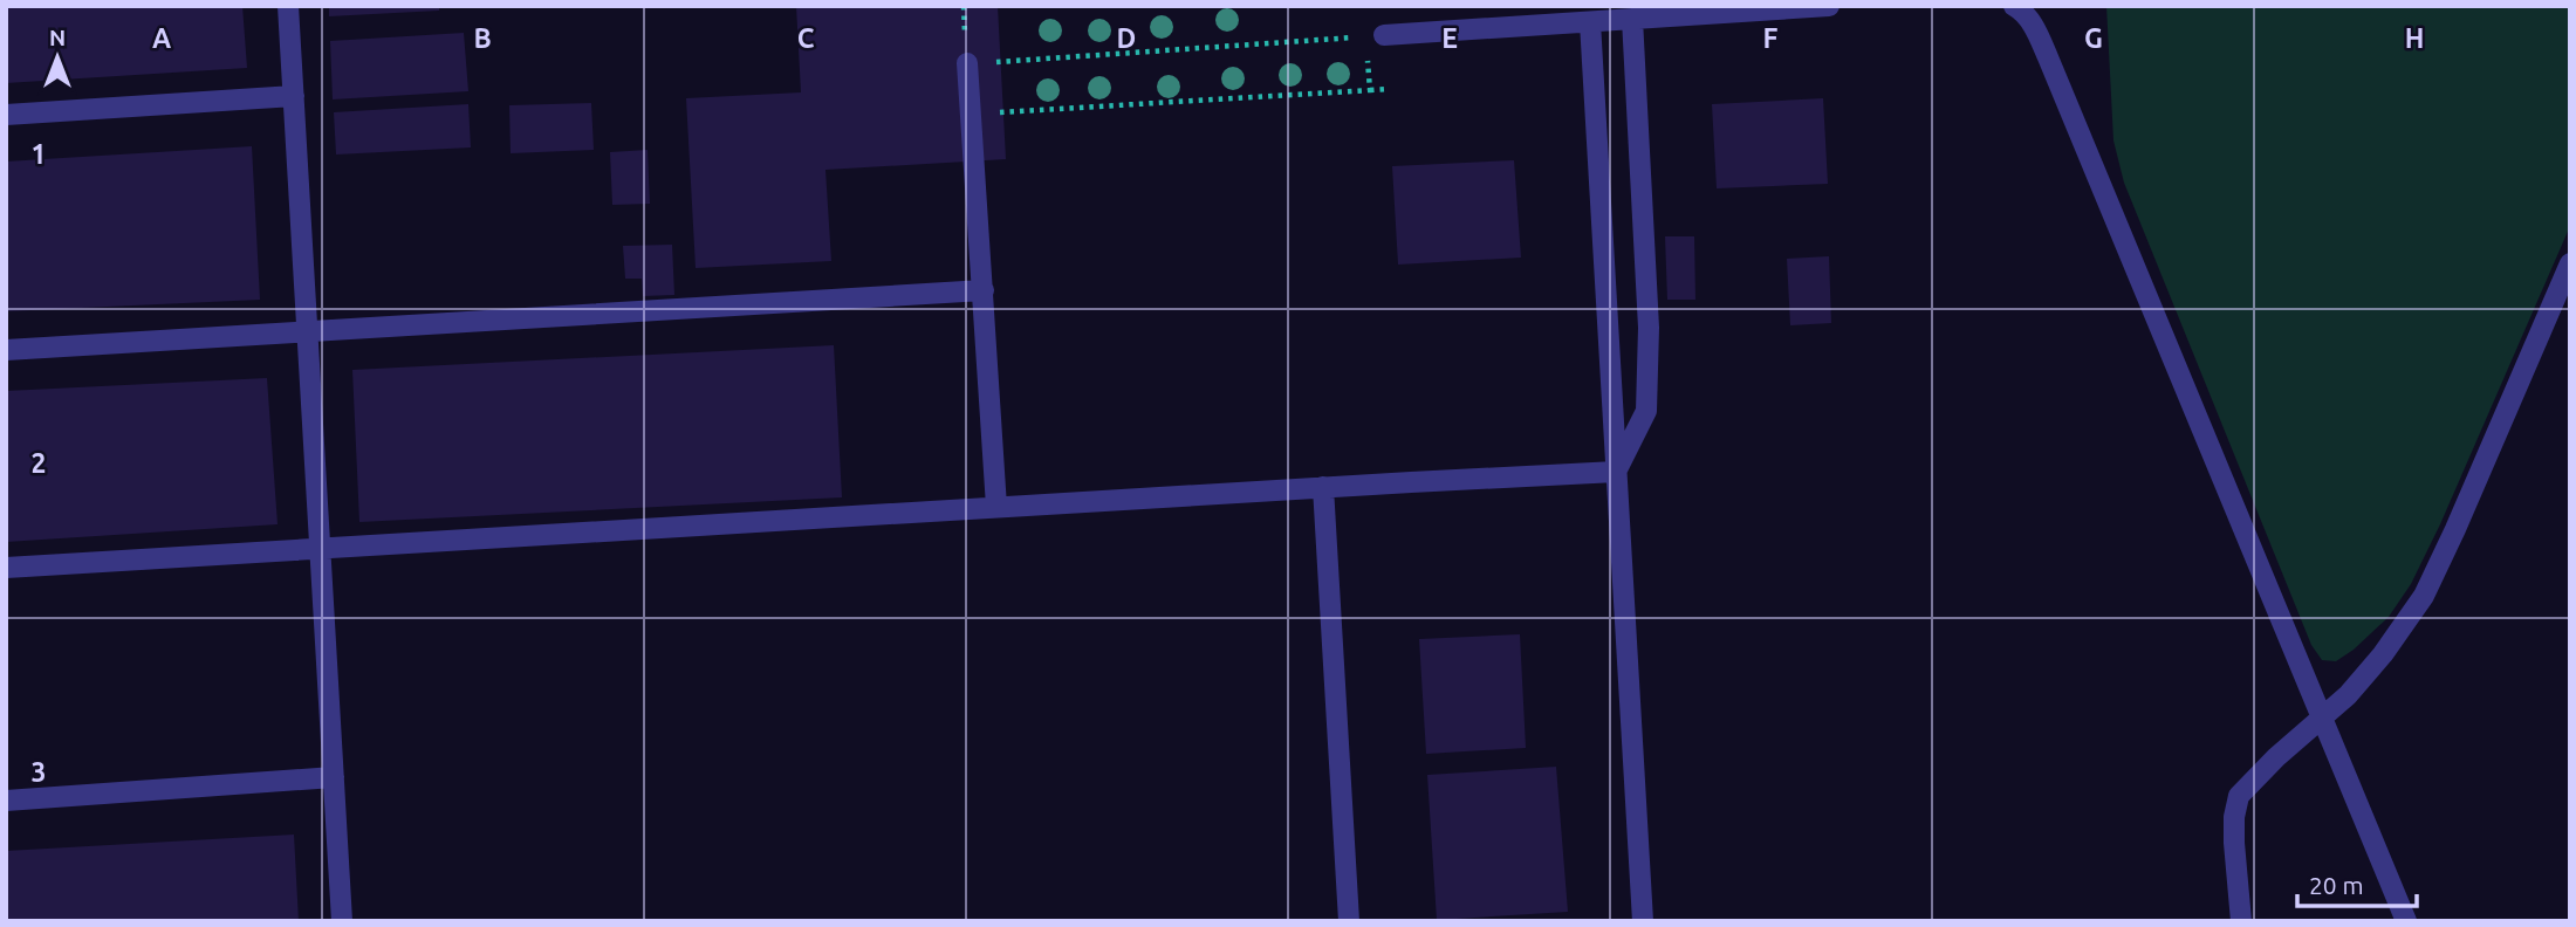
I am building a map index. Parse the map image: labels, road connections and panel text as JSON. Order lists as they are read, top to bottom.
{
  "scale_bar": "20 m",
  "north": "top",
  "grid": {
    "columns": [
      "A",
      "B",
      "C",
      "D",
      "E",
      "F",
      "G",
      "H"
    ],
    "rows": ["1", "2", "3"]
  }
}
